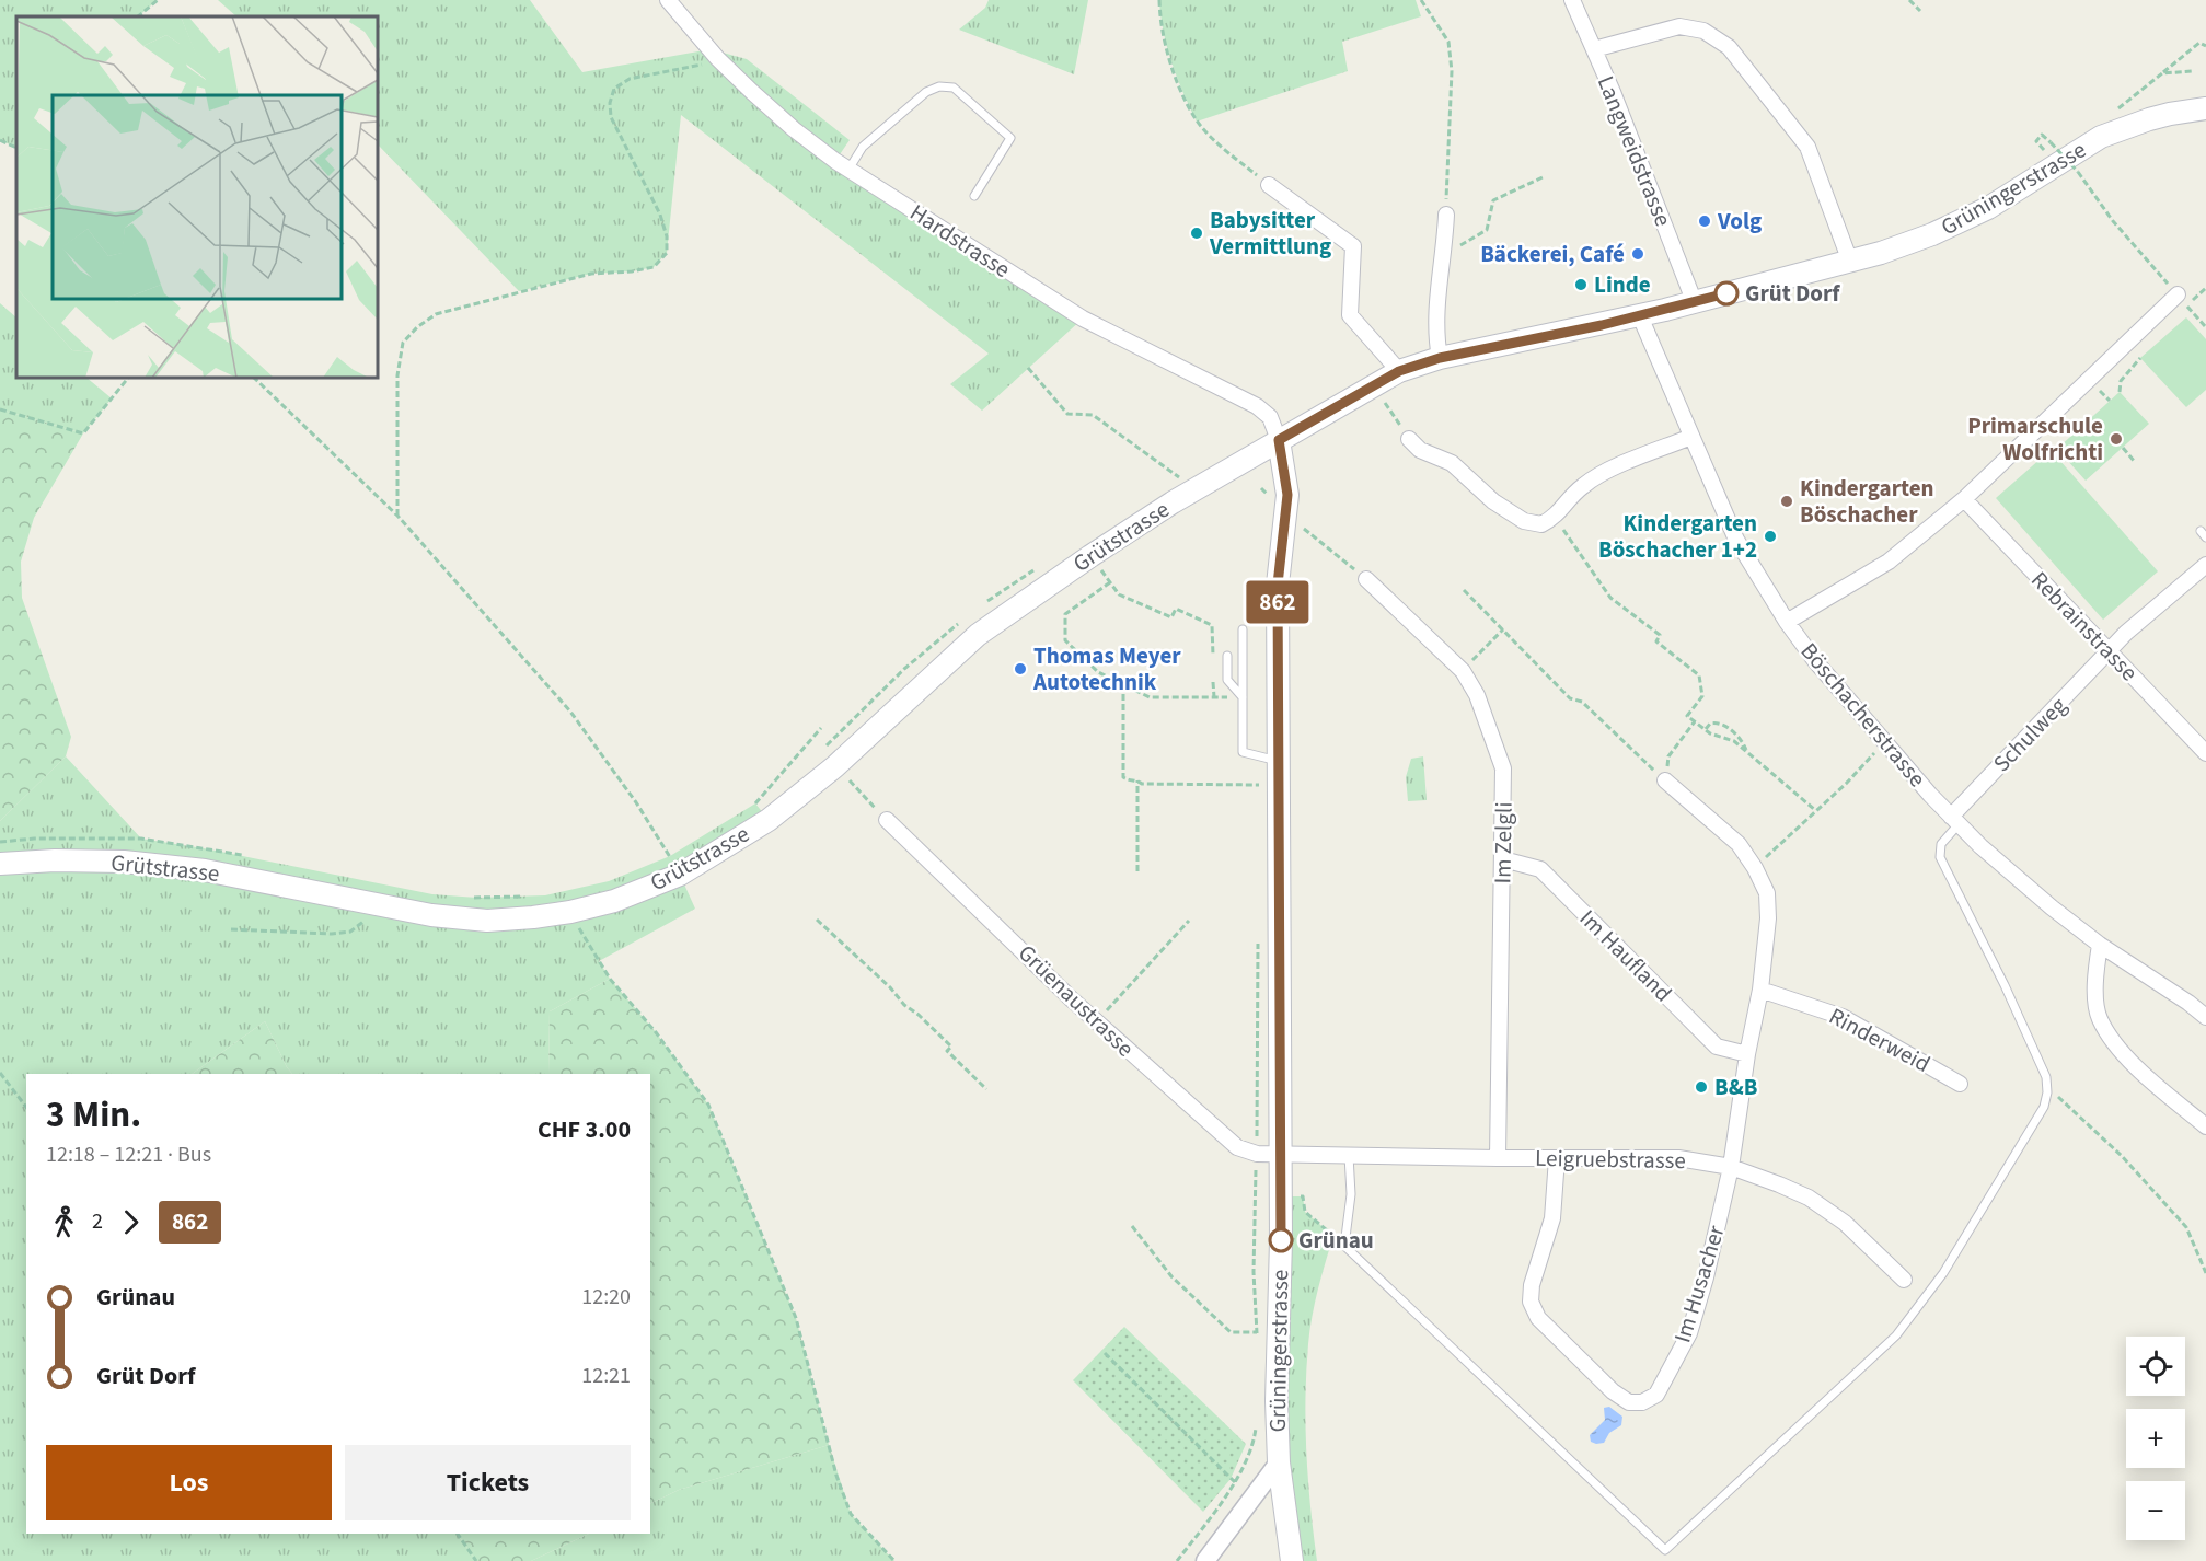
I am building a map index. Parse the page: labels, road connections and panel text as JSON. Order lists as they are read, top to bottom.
{
  "streets": {
    "main road": ["Grüningerstrasse", "Grütstrasse"],
    "street": [
      "Langweidstrasse",
      "Hardstrasse",
      "Rebrainstrasse",
      "Böschacherstrasse",
      "Schulweg",
      "Im Zelgli",
      "Im Haufland",
      "Grüenaustrasse",
      "Rinderweid",
      "Leigruebstrasse",
      "Im Husacher"
    ]
  },
  "crossings": [
    ["Langweidstrasse", "Grüningerstrasse"],
    ["Grüningerstrasse", "Hardstrasse"],
    ["Grüningerstrasse", "Grütstrasse"],
    ["Grüningerstrasse", "Böschacherstrasse"],
    ["Grüningerstrasse", "Grüenaustrasse"],
    ["Grüningerstrasse", "Leigruebstrasse"],
    ["Hardstrasse", "Grütstrasse"],
    ["Rebrainstrasse", "Schulweg"],
    ["Böschacherstrasse", "Schulweg"],
    ["Im Zelgli", "Im Haufland"],
    ["Im Zelgli", "Leigruebstrasse"],
    ["Grüenaustrasse", "Leigruebstrasse"],
    ["Leigruebstrasse", "Im Husacher"]
  ],
  "places": [
    "Volg",
    "Babysitter Vermittlung",
    "Bäckerei, Café",
    "Linde",
    "Grüt Dorf",
    "Primarschule Wolfrichti",
    "Kindergarten Böschacher",
    "Kindergarten Böschacher 1+2",
    "Thomas Meyer Autotechnik",
    "B&B",
    "Grünau"
  ],
  "lines": ["bus line 862"],
  "page": {
    "on_map": "862",
    "heading": ["3 Min.", "12:18 – 12:21 · Bus", "CHF 3.00"],
    "legs": ["2", "862"],
    "list": [
      {
        "name": "Grünau",
        "value": "12:20"
      },
      {
        "name": "Grüt Dorf",
        "value": "12:21"
      }
    ],
    "map_buttons": ["+", "−"],
    "buttons": ["Los", "Tickets"]
  }
}
